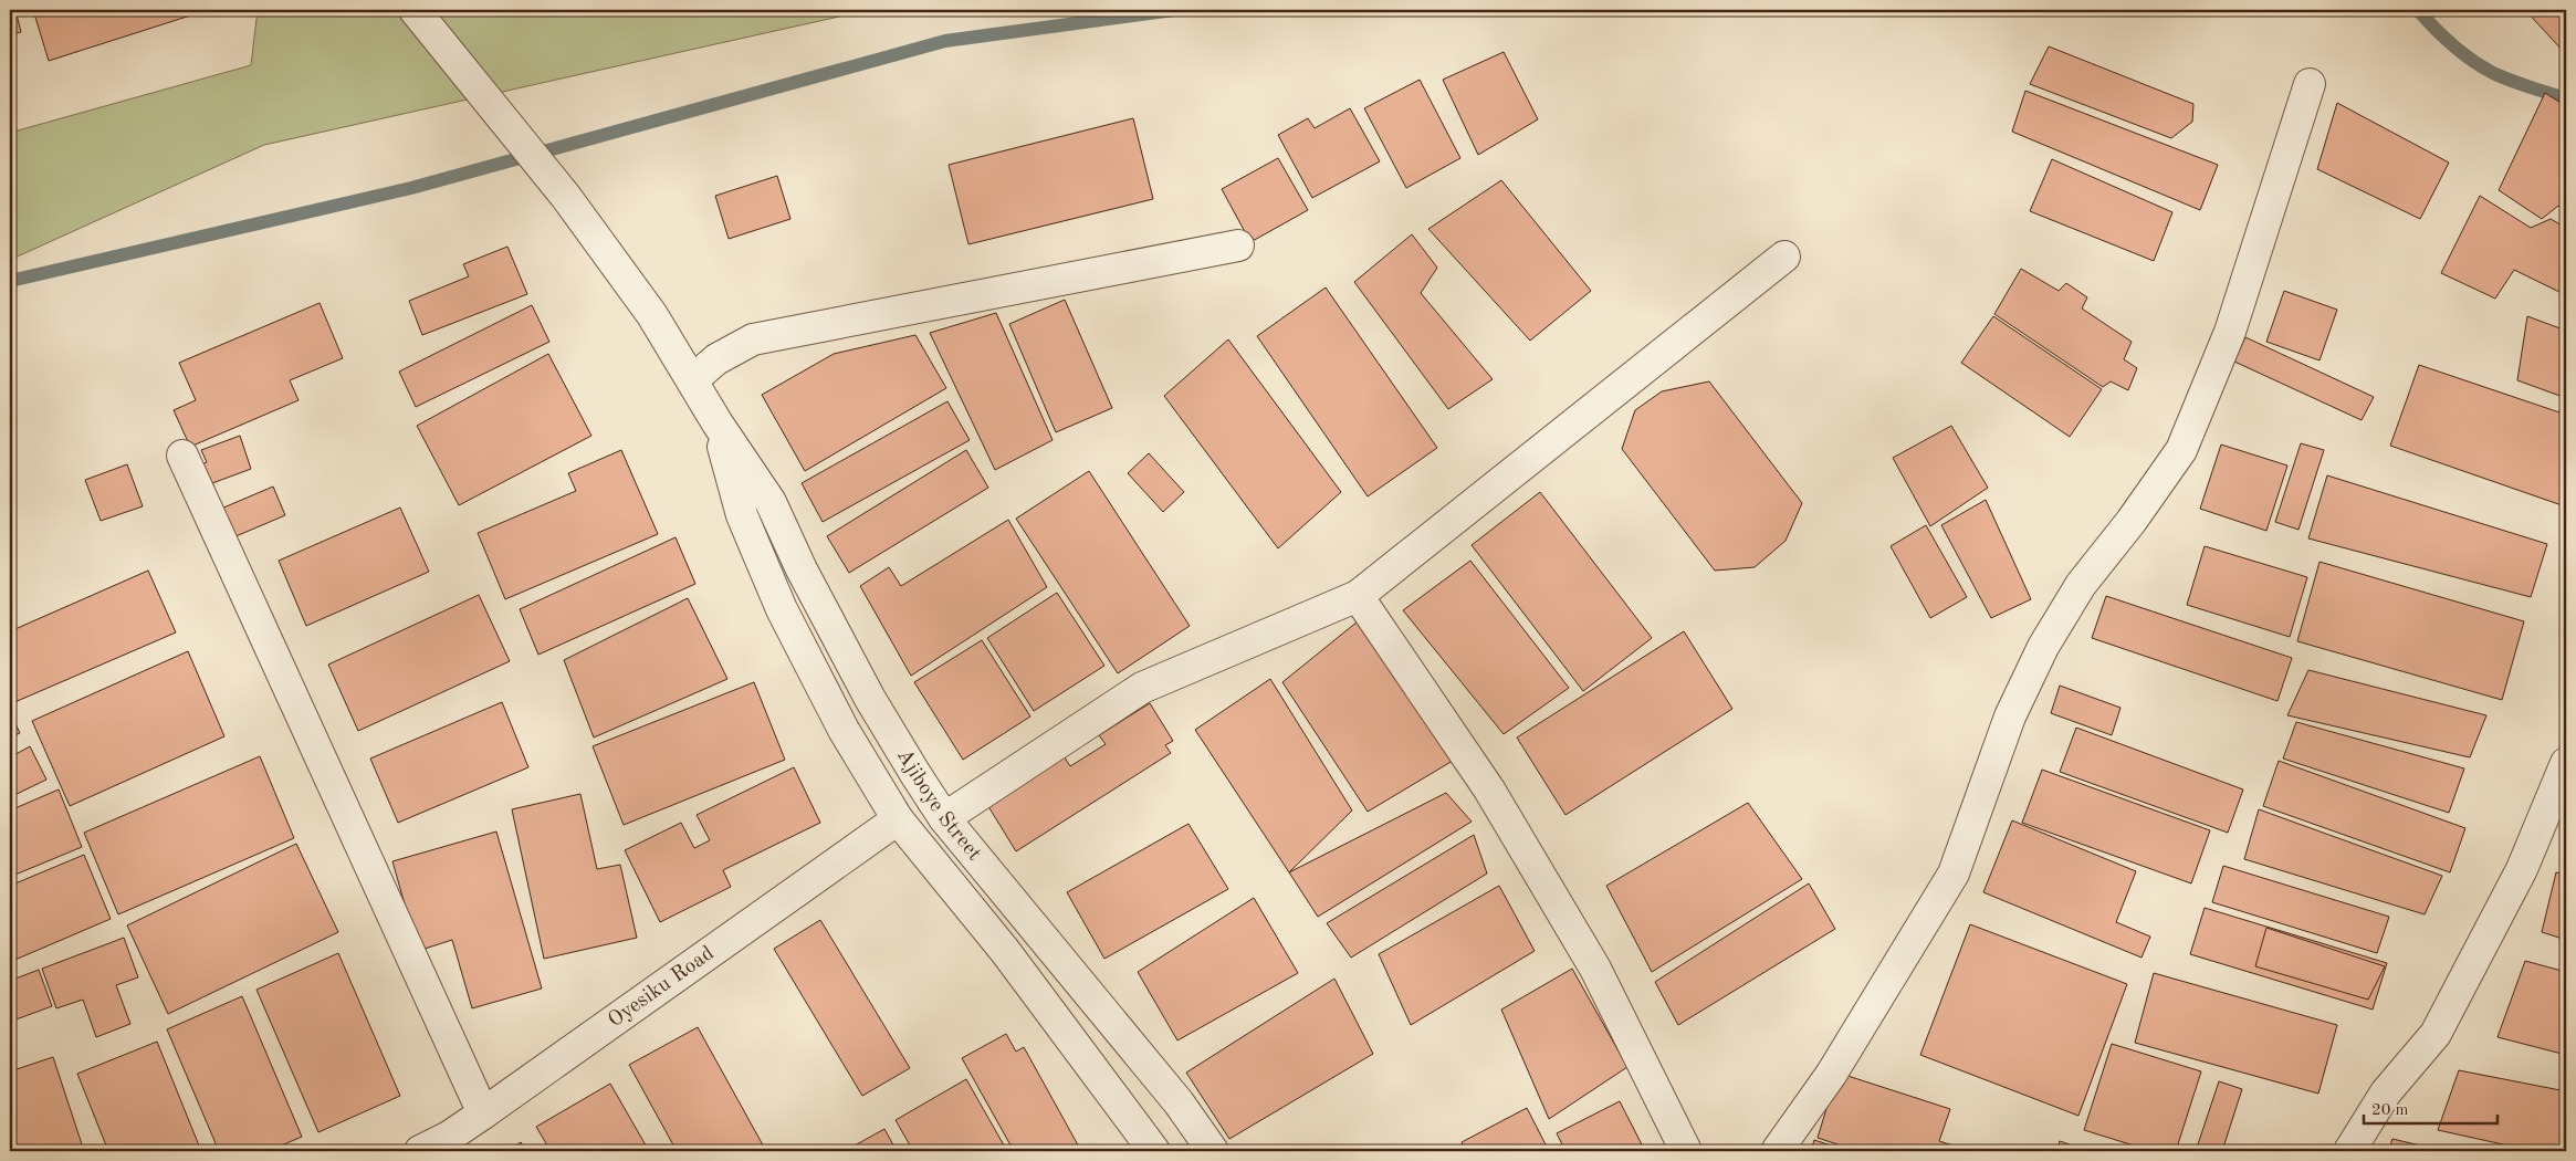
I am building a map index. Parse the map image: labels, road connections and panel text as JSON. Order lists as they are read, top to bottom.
{
  "streets": {
    "street": ["Ajiboye Street", "Oyesiku Road"]
  },
  "crossings": [
    ["Ajiboye Street", "Oyesiku Road"]
  ],
  "scale_bar": "20 m"
}
